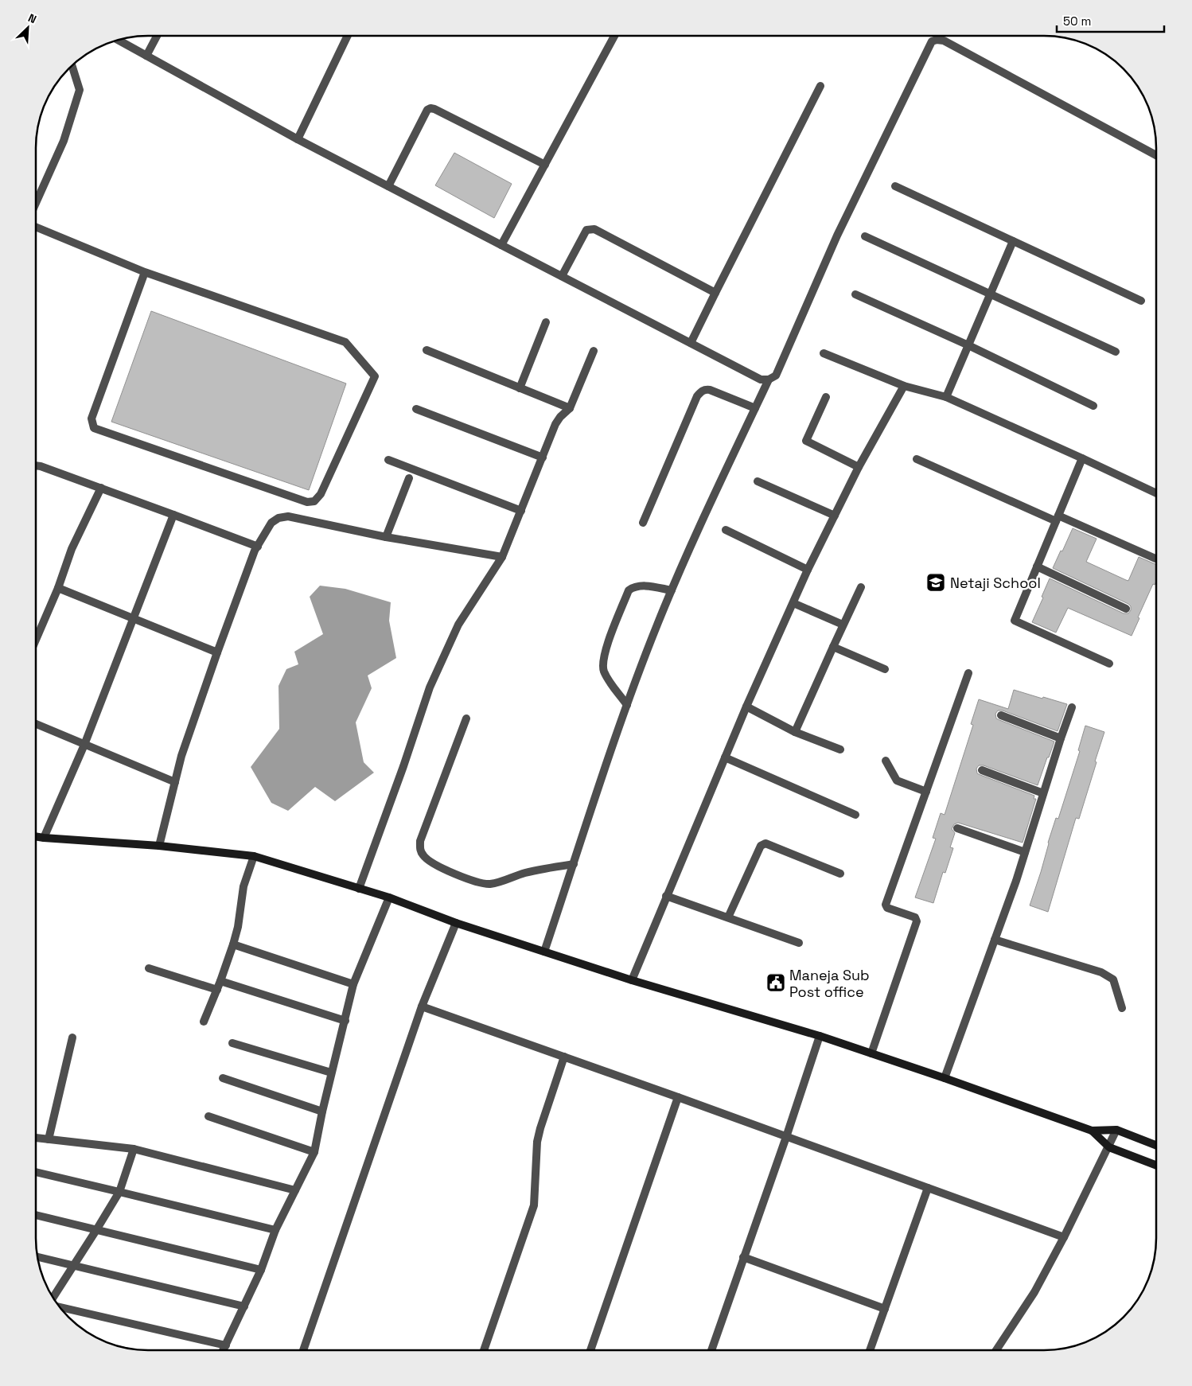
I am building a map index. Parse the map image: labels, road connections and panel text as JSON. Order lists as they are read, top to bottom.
{
  "places": {
    "school or university": ["Netaji School"],
    "public building": ["Maneja Sub Post office"]
  },
  "scale_bar": "50 m",
  "north": "top right"
}
